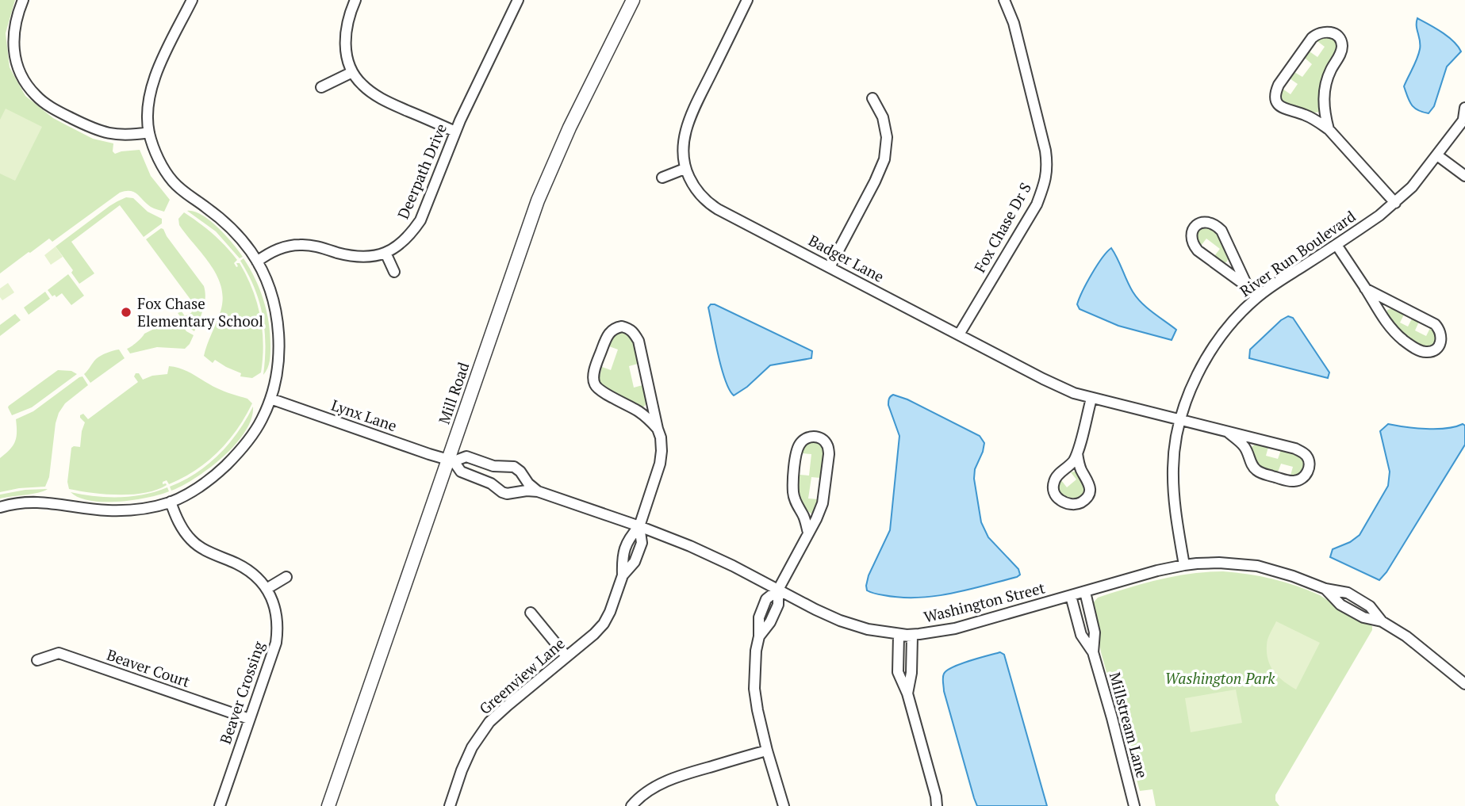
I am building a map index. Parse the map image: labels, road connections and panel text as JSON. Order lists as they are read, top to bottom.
{
  "streets": {
    "street": [
      "Deerpath Drive",
      "Fox Chase Dr S",
      "River Run Boulevard",
      "Badger Lane",
      "Mill Road",
      "Lynx Lane",
      "Washington Street",
      "Beaver Court",
      "Greenview Lane",
      "Beaver Crossing",
      "Millstream Lane"
    ]
  },
  "crossings": [
    ["Fox Chase Dr S", "Badger Lane"],
    ["River Run Boulevard", "Badger Lane"],
    ["River Run Boulevard", "Washington Street"],
    ["Mill Road", "Lynx Lane"],
    ["Mill Road", "Washington Street"],
    ["Lynx Lane", "Washington Street"],
    ["Washington Street", "Greenview Lane"],
    ["Washington Street", "Millstream Lane"],
    ["Beaver Court", "Beaver Crossing"]
  ],
  "parks": ["Washington Park"],
  "places": ["Fox Chase Elementary School"]
}
